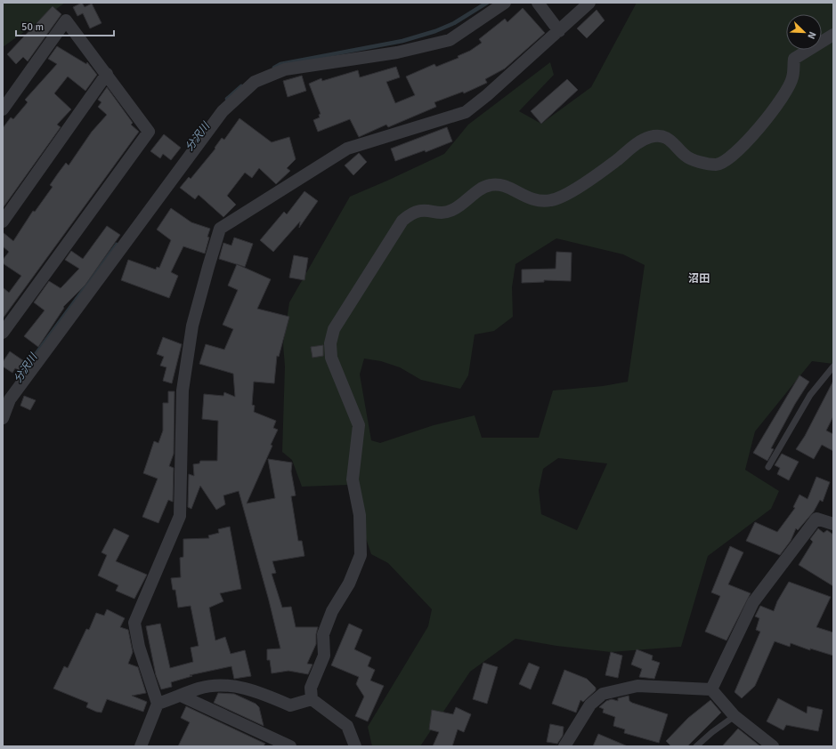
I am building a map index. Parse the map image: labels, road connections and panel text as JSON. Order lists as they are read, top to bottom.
{
  "districts": ["沼田"],
  "water": ["分沢川"],
  "scale_bar": "50 m",
  "north": "bottom right"
}
